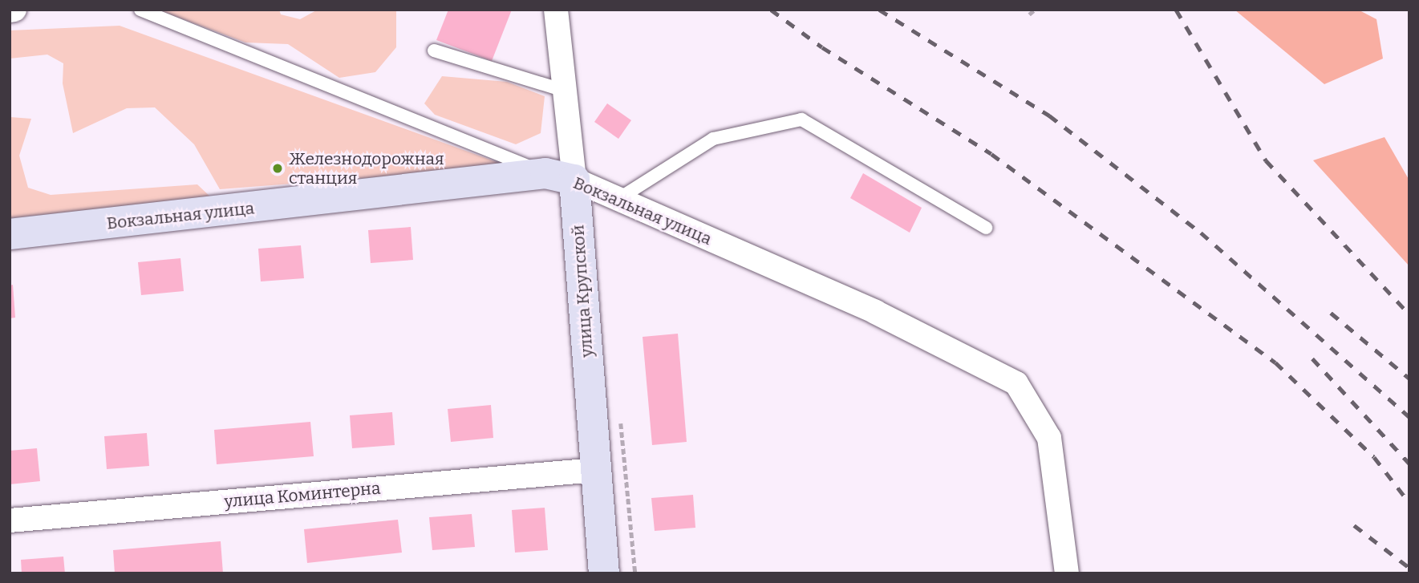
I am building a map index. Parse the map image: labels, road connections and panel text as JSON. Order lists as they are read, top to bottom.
{
  "streets": {
    "main road": ["Вокзальная улица", "улица Крупской"],
    "street": ["улица Коминтерна"]
  },
  "crossings": [
    ["Вокзальная улица", "улица Крупской"],
    ["улица Крупской", "улица Коминтерна"]
  ],
  "places": ["Железнодорожная станция"]
}
